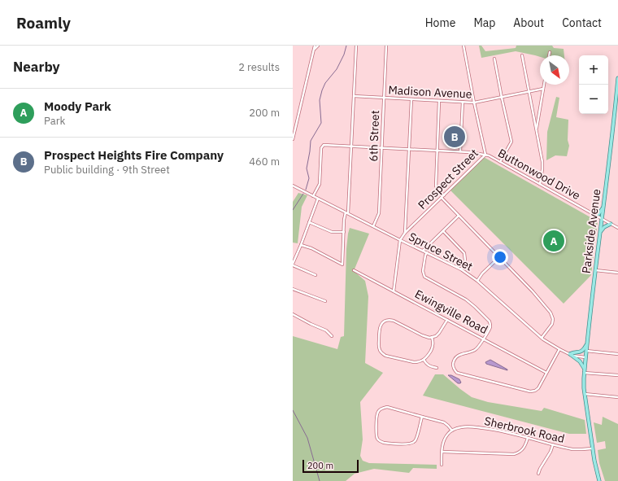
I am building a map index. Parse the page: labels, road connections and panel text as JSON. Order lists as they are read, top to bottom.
{
  "streets": {
    "main road": ["Parkside Avenue"],
    "street": [
      "Madison Avenue",
      "6th Street",
      "Buttonwood Drive",
      "Prospect Street",
      "Spruce Street",
      "Ewingville Road",
      "Sherbrook Road"
    ]
  },
  "crossings": [
    ["Madison Avenue", "6th Street"],
    ["Madison Avenue", "Prospect Street"],
    ["6th Street", "Buttonwood Drive"],
    ["6th Street", "Spruce Street"],
    ["Buttonwood Drive", "Prospect Street"],
    ["Buttonwood Drive", "Parkside Avenue"],
    ["Buttonwood Drive", "Spruce Street"],
    ["Prospect Street", "Spruce Street"],
    ["Parkside Avenue", "Spruce Street"]
  ],
  "scale_bar": "200 m",
  "north": "bottom right",
  "page": {
    "header": "Roamly",
    "nav": [
      "Home",
      "Map",
      "About",
      "Contact"
    ],
    "heading": ["Nearby", "2 results"],
    "map_buttons": ["+", "−"],
    "list": [
      {
        "mark": "A",
        "name": "Moody Park",
        "note": "Park",
        "value": "200 m"
      },
      {
        "mark": "B",
        "name": "Prospect Heights Fire Company",
        "note": "Public building · 9th Street",
        "value": "460 m"
      }
    ],
    "pins": ["B", "A"],
    "scale": "200 m"
  }
}
